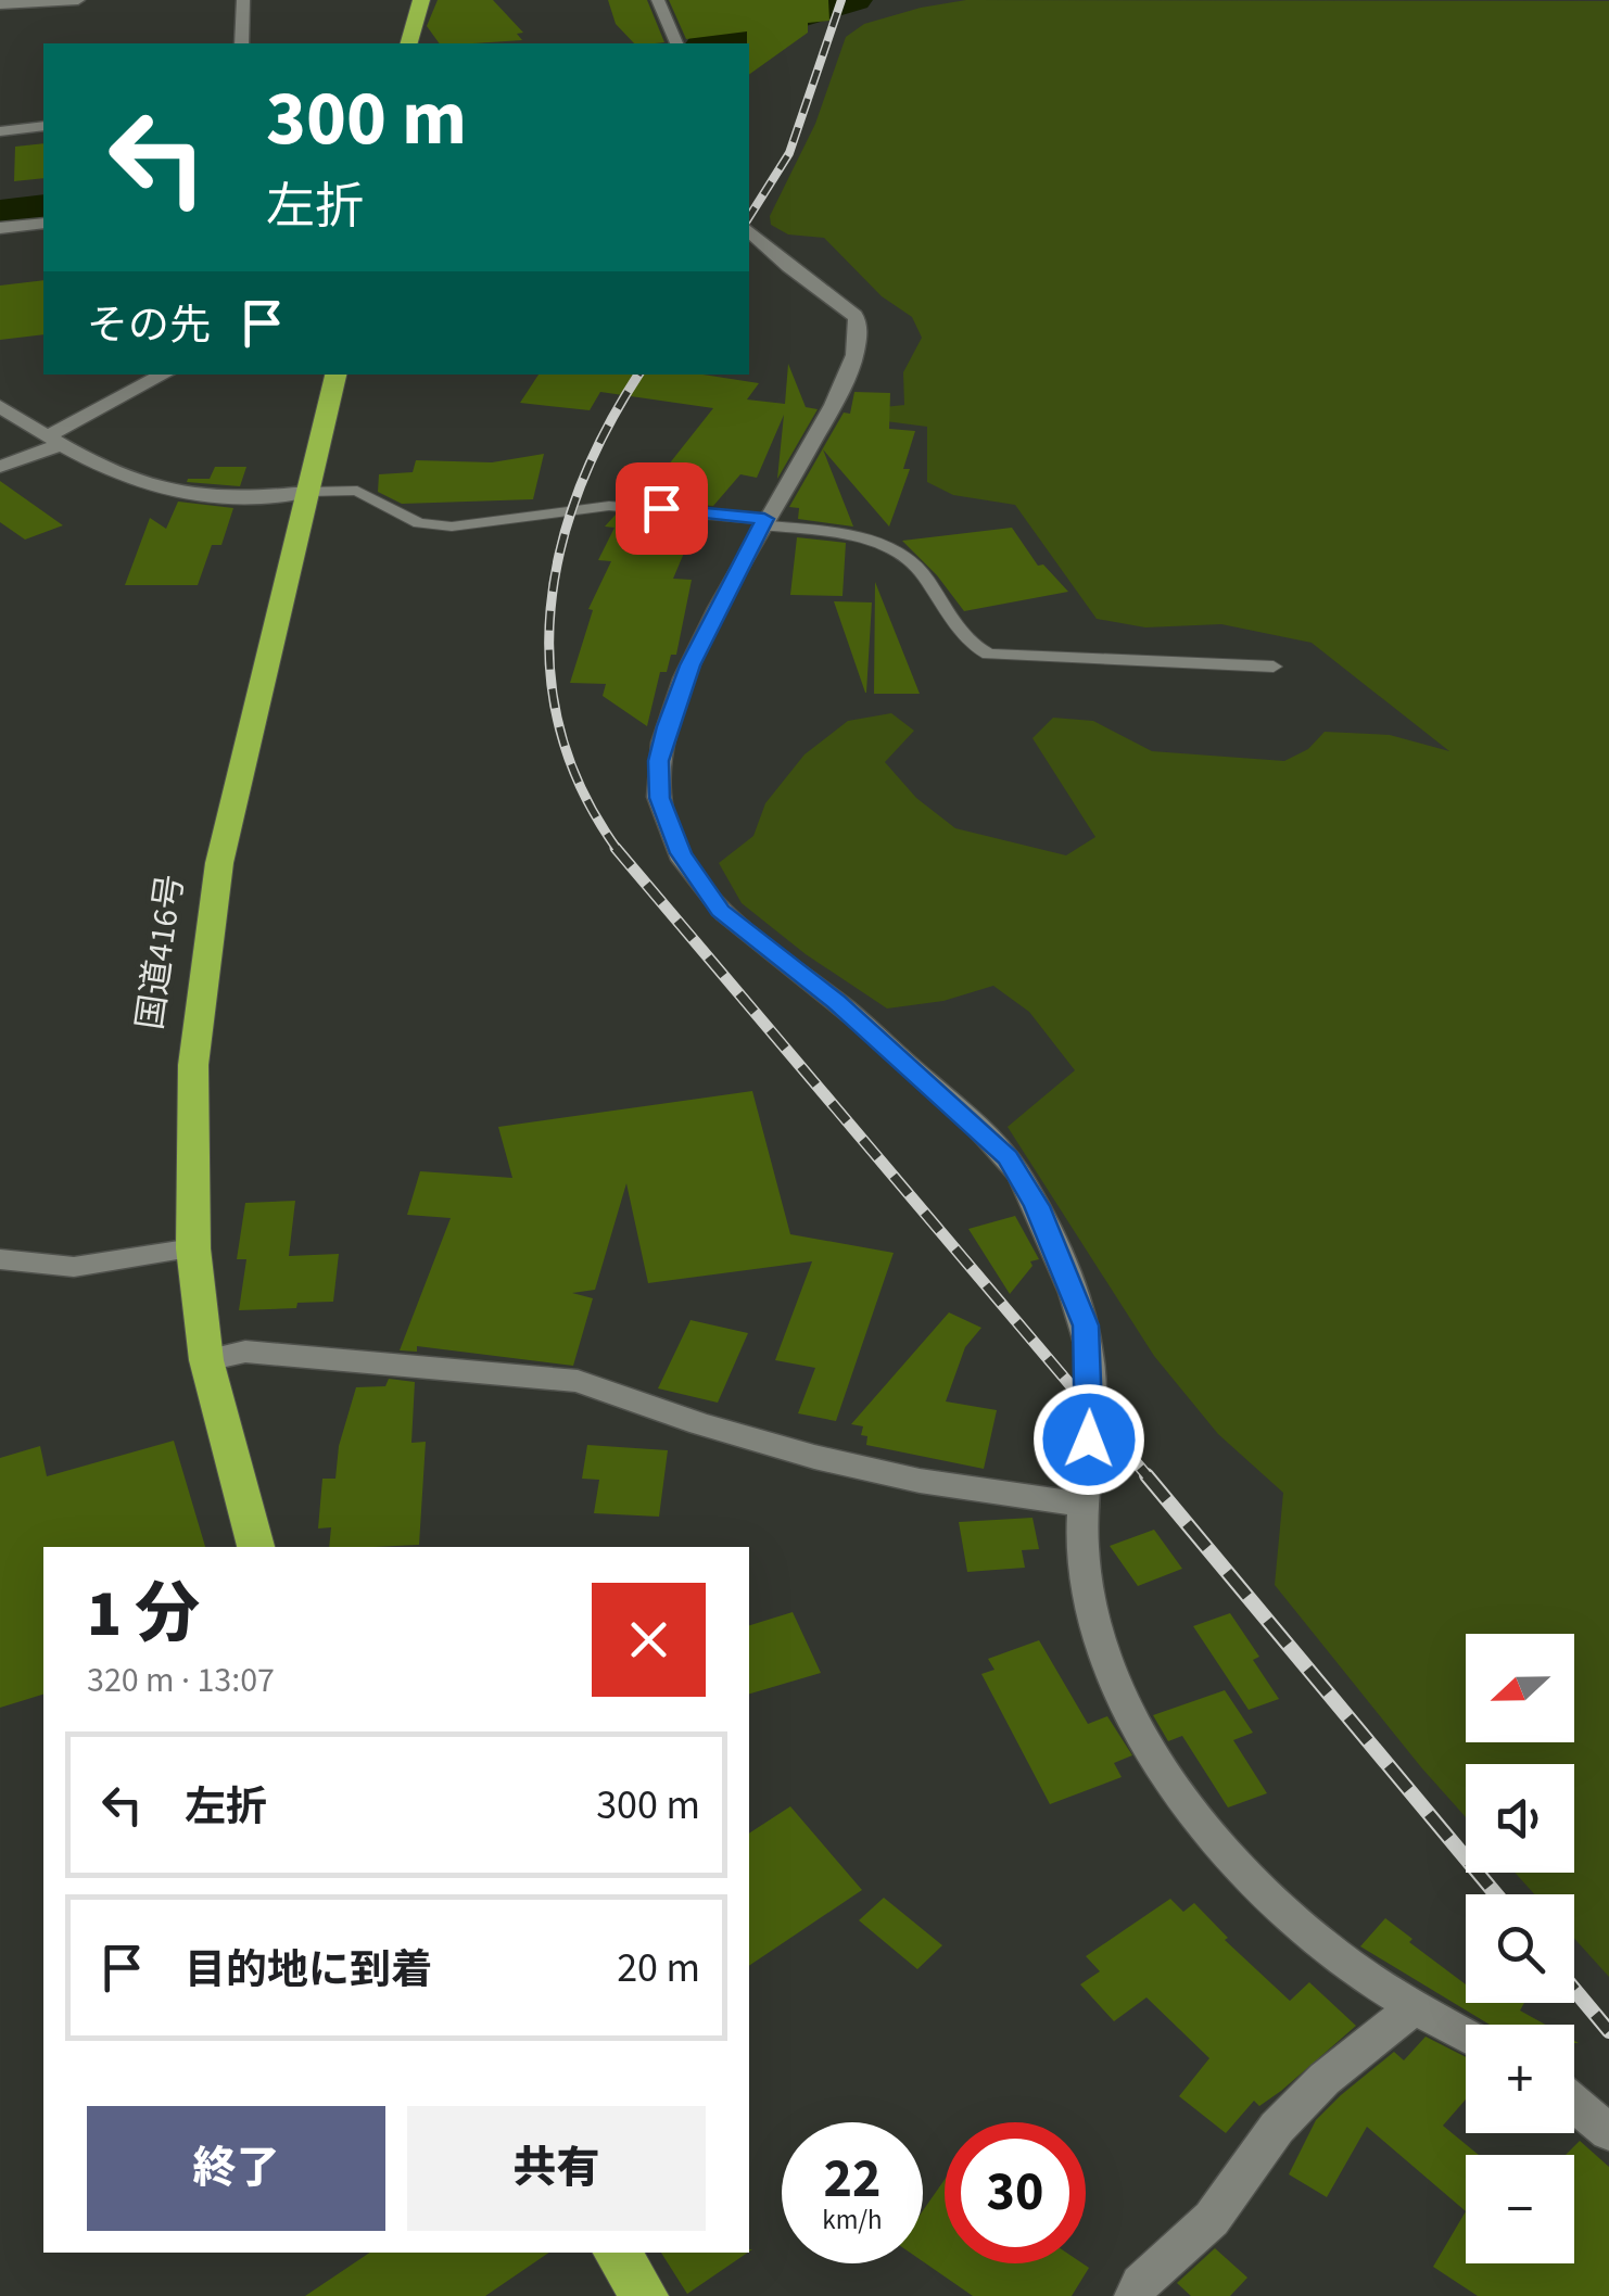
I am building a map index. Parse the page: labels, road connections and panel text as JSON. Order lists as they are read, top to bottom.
{
  "streets": {
    "highway": ["国道416号"]
  },
  "north": "left",
  "page": {
    "turn": ["300 m", "左折"],
    "then": "その先",
    "heading": ["1 分", "320 m · 13:07"],
    "map_buttons": ["+", "−"],
    "list": [
      {
        "name": "左折",
        "value": "300 m"
      },
      {
        "name": "目的地に到着",
        "value": "20 m"
      }
    ],
    "buttons": ["終了", "共有"],
    "speed": "22 km/h",
    "limit": "30"
  }
}
